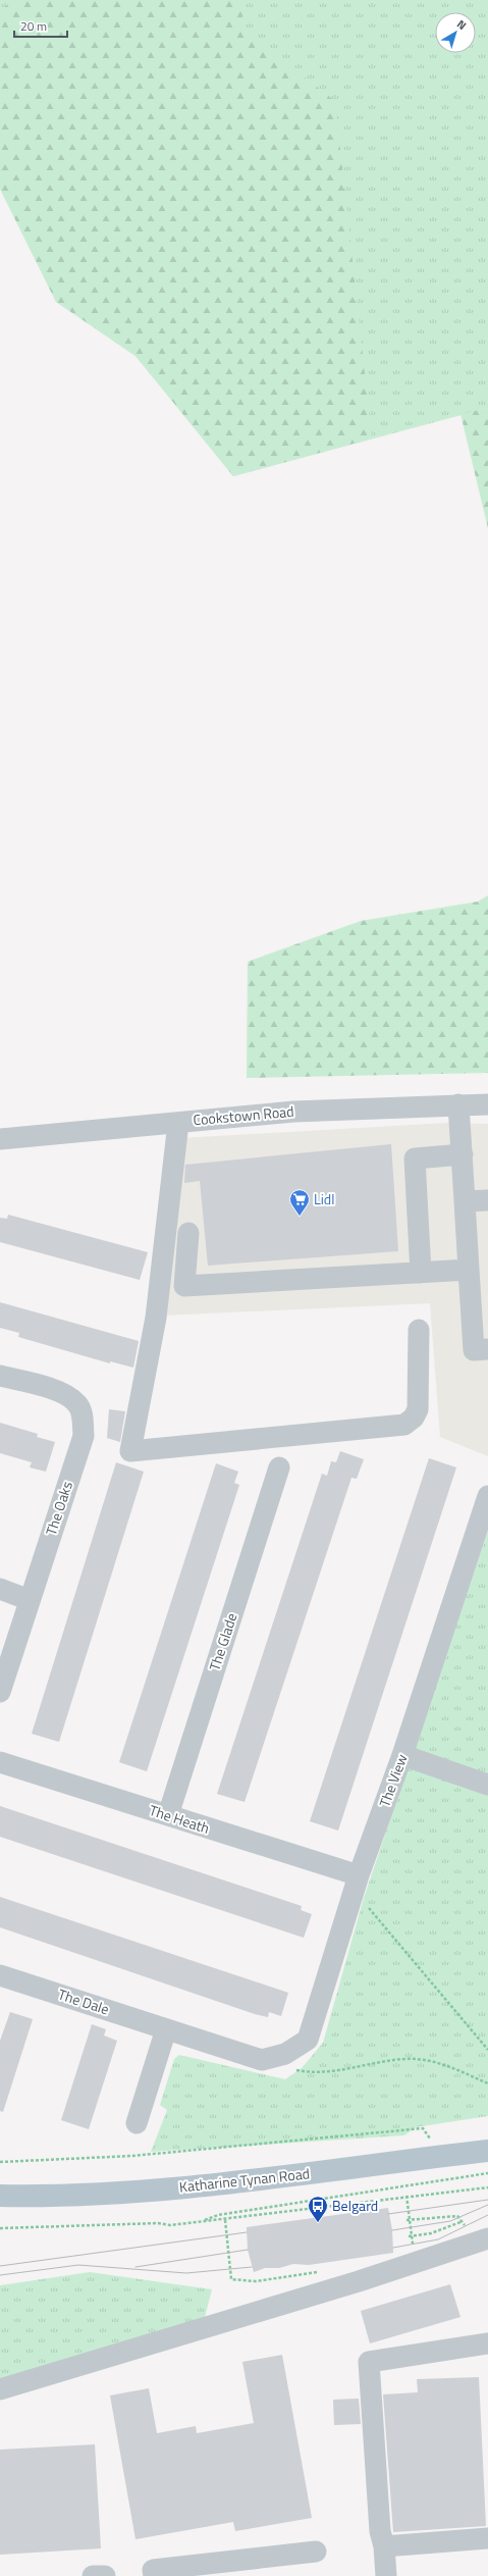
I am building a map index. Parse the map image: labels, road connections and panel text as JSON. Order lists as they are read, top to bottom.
{
  "streets": {
    "main road": ["Katharine Tynan Road"],
    "street": [
      "Cookstown Road",
      "The Oaks",
      "The Glade",
      "The View",
      "The Heath",
      "The Dale"
    ]
  },
  "crossings": [
    ["The Glade", "The Heath"],
    ["The View", "The Heath"],
    ["The View", "The Dale"]
  ],
  "places": {
    "supermarket": ["Lidl"],
    "bus stop": ["Belgard"]
  },
  "scale_bar": "20 m",
  "north": "top right"
}
